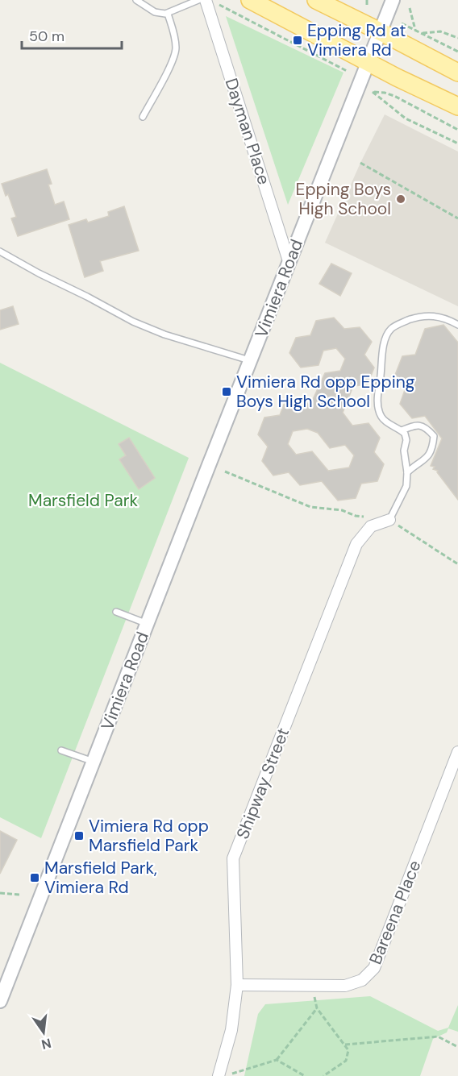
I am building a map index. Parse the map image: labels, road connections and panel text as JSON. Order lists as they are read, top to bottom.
{
  "streets": {
    "street": [
      "Dayman Place",
      "Vimiera Road",
      "Shipway Street",
      "Bareena Place"
    ]
  },
  "crossings": [
    ["Dayman Place", "Vimiera Road"],
    ["Shipway Street", "Bareena Place"]
  ],
  "parks": ["Marsfield Park"],
  "places": {
    "transit": [
      "Epping Rd at Vimiera Rd",
      "Vimiera Rd opp Epping Boys High School",
      "Vimiera Rd opp Marsfield Park",
      "Marsfield Park, Vimiera Rd"
    ],
    "other": ["Epping Boys High School"]
  },
  "scale_bar": "50 m",
  "north": "bottom"
}
